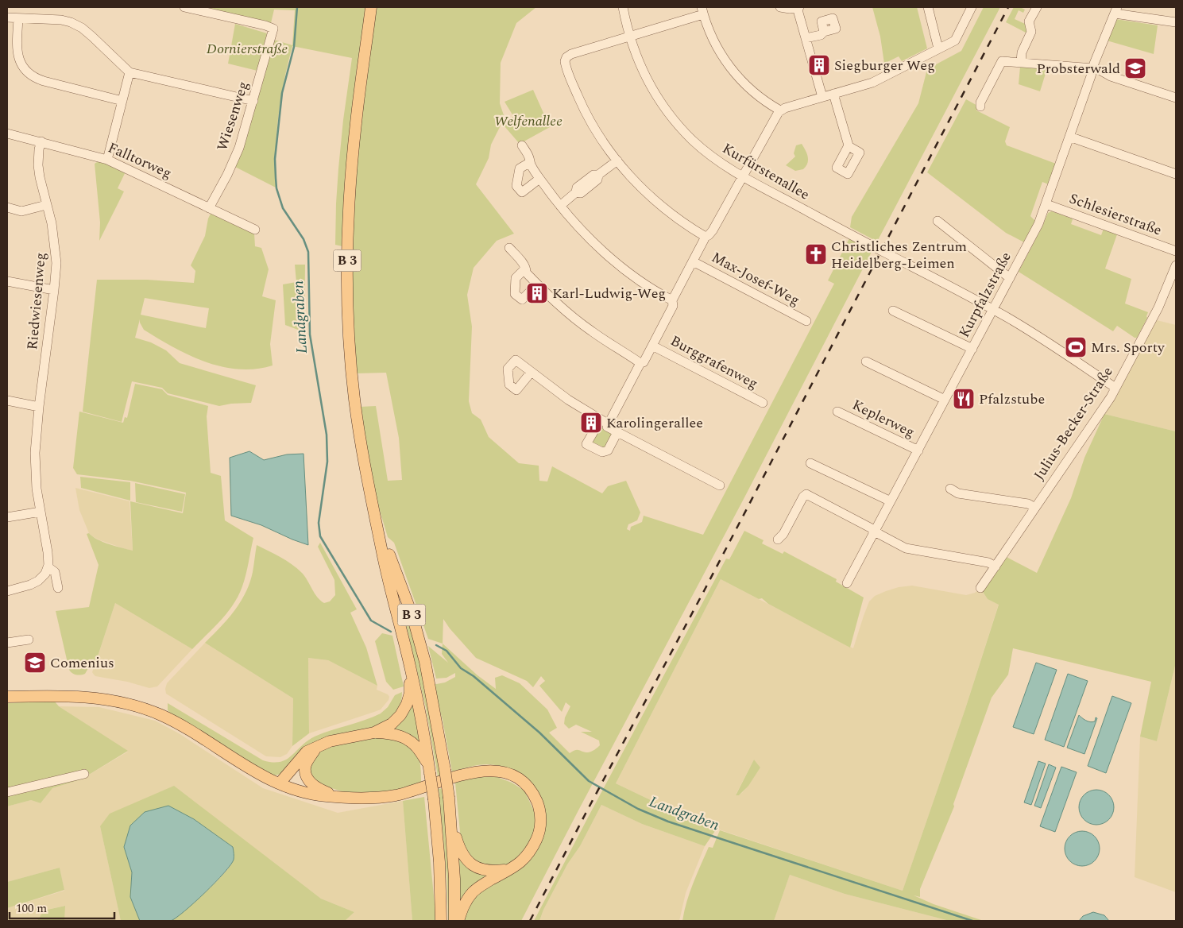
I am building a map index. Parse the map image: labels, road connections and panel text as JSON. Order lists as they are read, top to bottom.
{
  "streets": {
    "main road": ["B 3"],
    "street": [
      "Wiesenweg",
      "Falltorweg",
      "Kurfürstenallee",
      "Schlesierstraße",
      "Max-Josef-Weg",
      "Kurpfalzstraße",
      "Riedwiesenweg",
      "Burggrafenweg",
      "Keplerweg",
      "Julius-Becker-Straße"
    ]
  },
  "crossings": [
    ["Wiesenweg", "Falltorweg"],
    ["Falltorweg", "Riedwiesenweg"],
    ["Kurfürstenallee", "Kurpfalzstraße"],
    ["Kurfürstenallee", "Julius-Becker-Straße"],
    ["Schlesierstraße", "Kurpfalzstraße"],
    ["Kurpfalzstraße", "Keplerweg"]
  ],
  "water": ["Landgraben"],
  "parks": ["Dornierstraße", "Welfenallee"],
  "places": {
    "building": ["Siegburger Weg", "Karl-Ludwig-Weg", "Karolingerallee"],
    "school or university": ["Probsterwald", "Comenius"],
    "church": ["Christliches Zentrum Heidelberg-Leimen"],
    "sports": ["Mrs. Sporty"],
    "restaurant": ["Pfalzstube"]
  },
  "scale_bar": "100 m"
}
